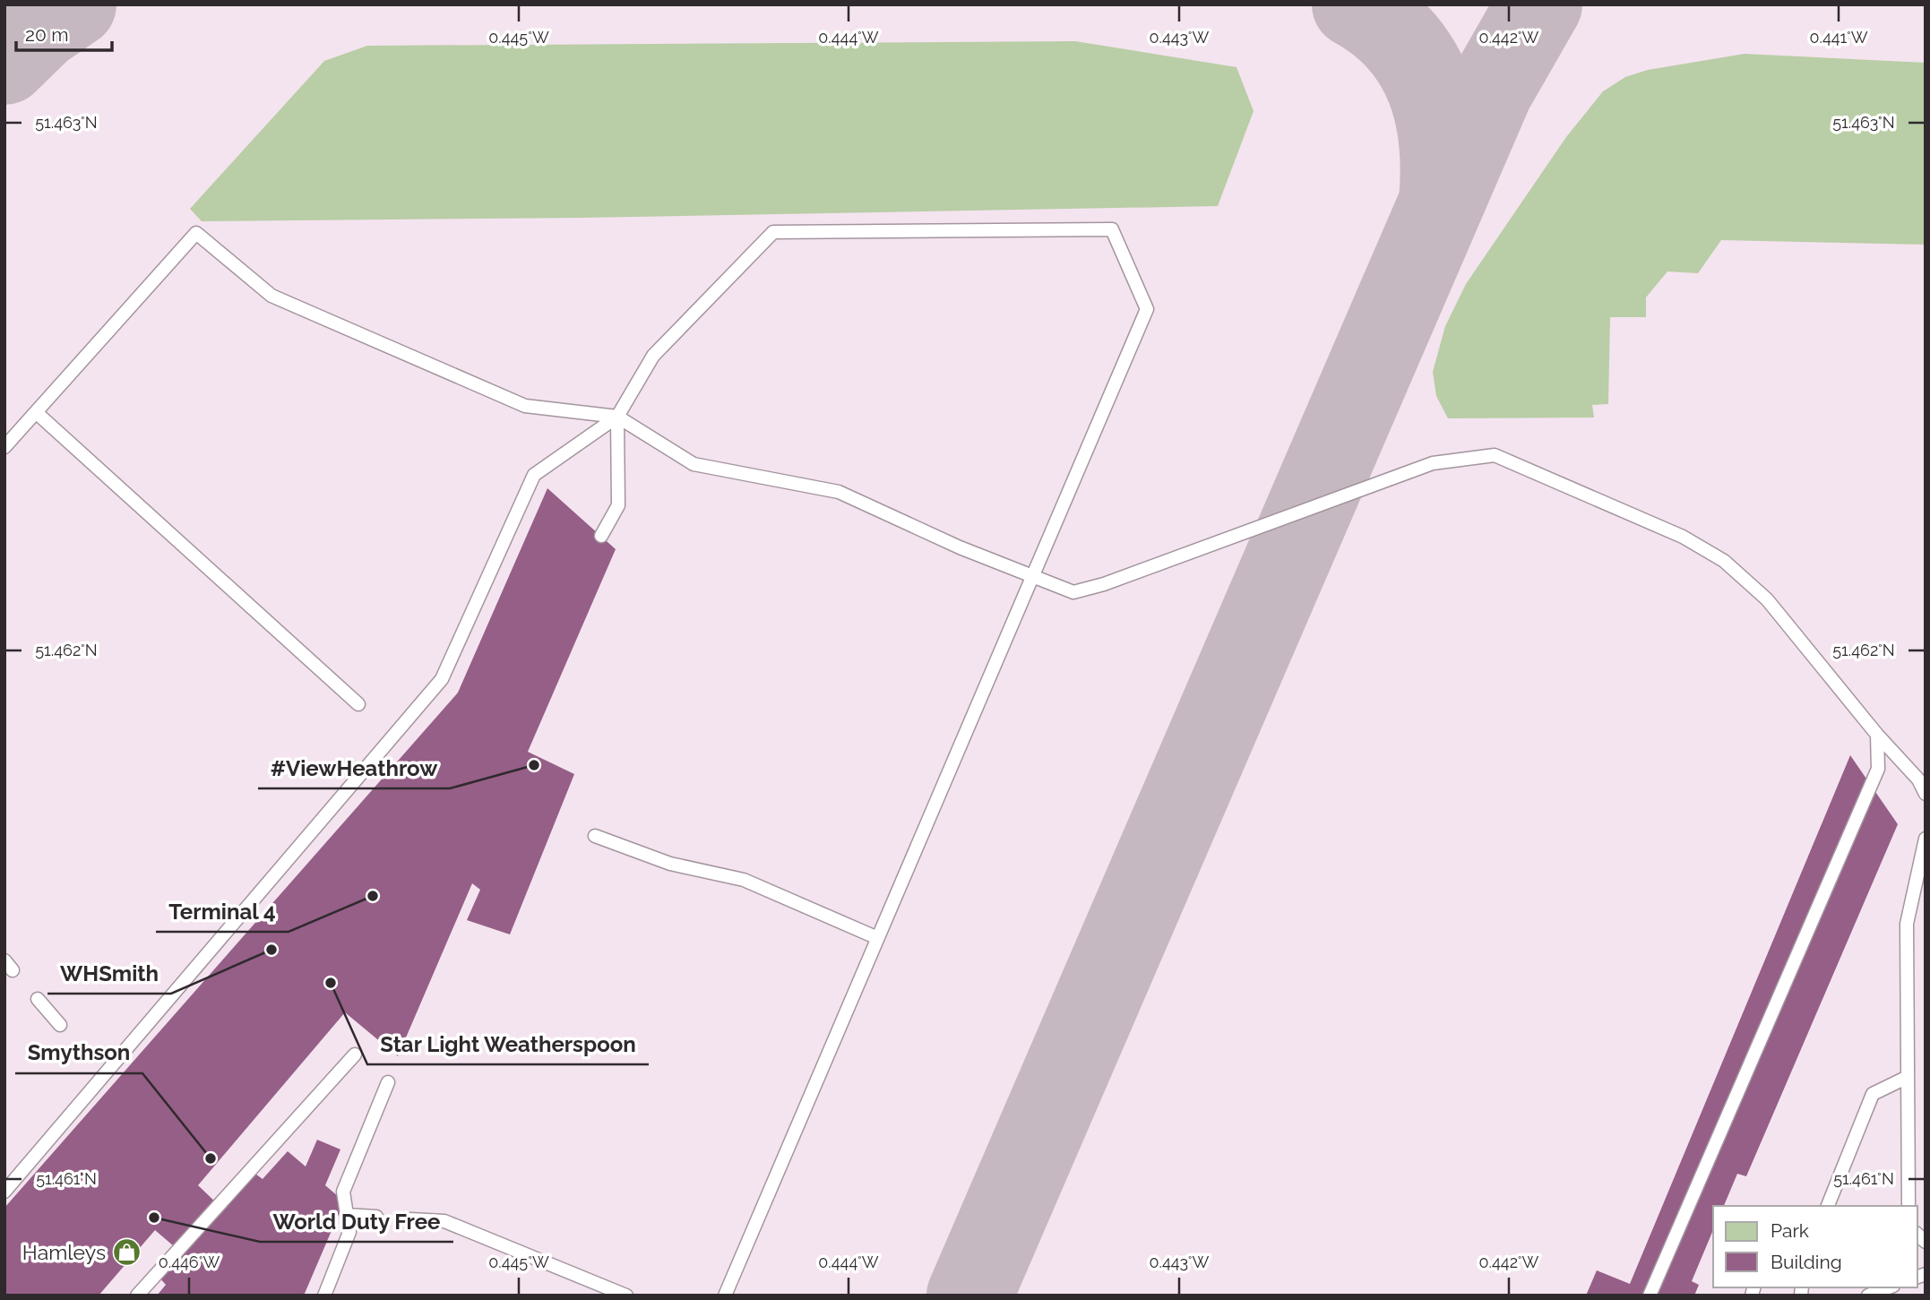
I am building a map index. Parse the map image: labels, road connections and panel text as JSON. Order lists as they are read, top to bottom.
{
  "places": {
    "other": [
      "#ViewHeathrow",
      "Terminal 4",
      "WHSmith",
      "Star Light Weatherspoon",
      "Smythson",
      "World Duty Free"
    ],
    "shop": ["Hamleys"]
  },
  "legend": ["Park", "Building"],
  "scale_bar": "20 m",
  "coordinates": [
    "0.445°W",
    "0.444°W",
    "0.443°W",
    "0.442°W",
    "0.441°W",
    "51.463°N",
    "51.462°N",
    "51.461°N",
    "0.446°W"
  ]
}
